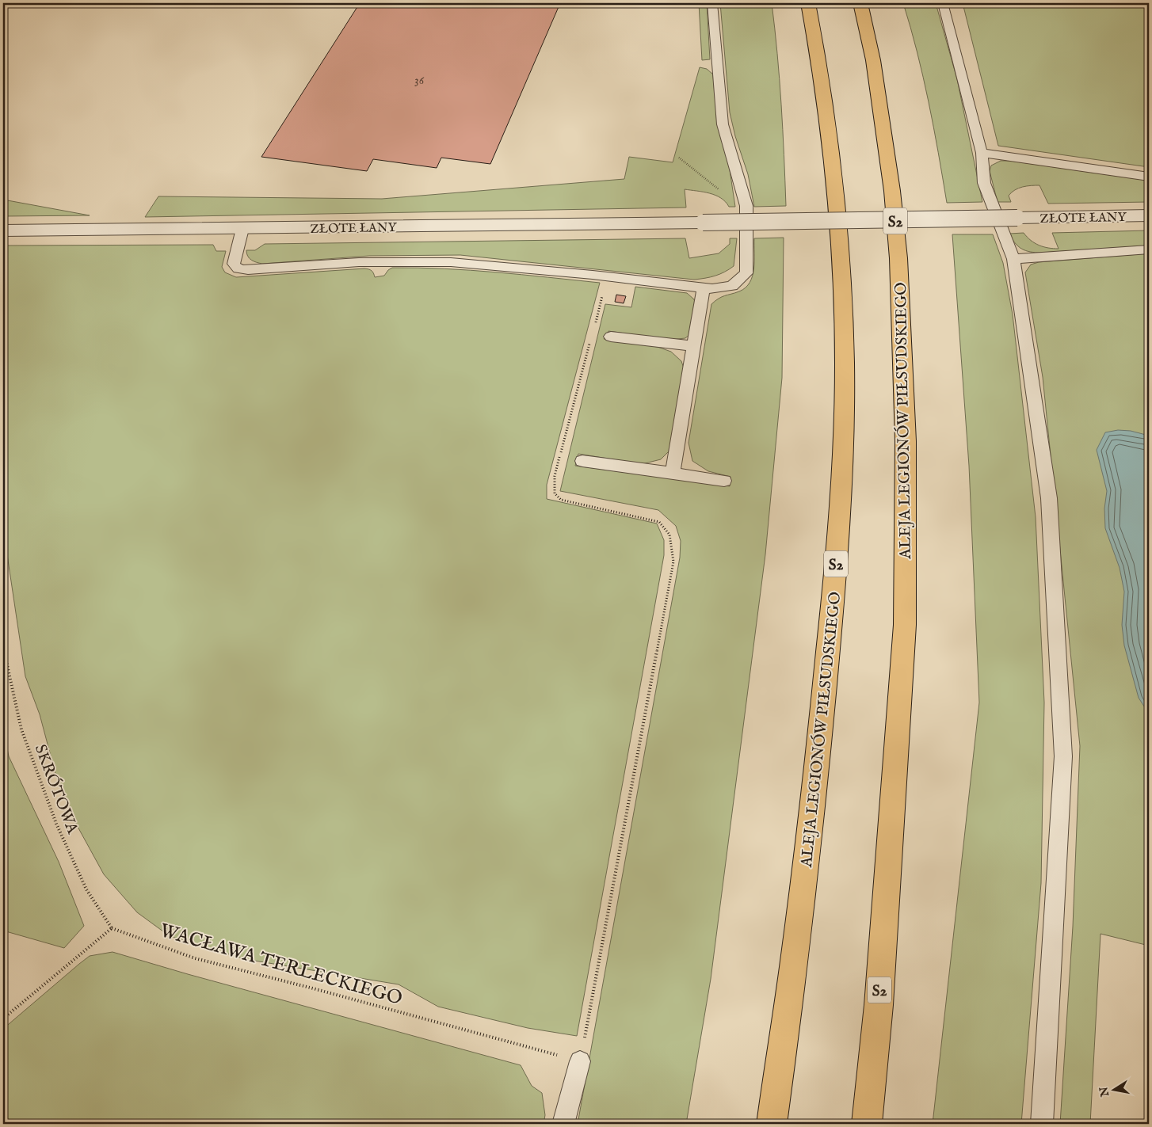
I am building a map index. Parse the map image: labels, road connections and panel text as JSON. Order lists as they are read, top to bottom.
{
  "streets": {
    "highway": ["S2", "ALEJA LEGIONÓW PIŁSUDSKIEGO"],
    "street": ["ZŁOTE ŁANY"],
    "path": ["SKRÓTOWA", "WACŁAWA TERLECKIEGO"]
  },
  "crossings": [
    ["SKRÓTOWA", "WACŁAWA TERLECKIEGO"]
  ],
  "house_numbers": ["36"],
  "north": "left"
}
